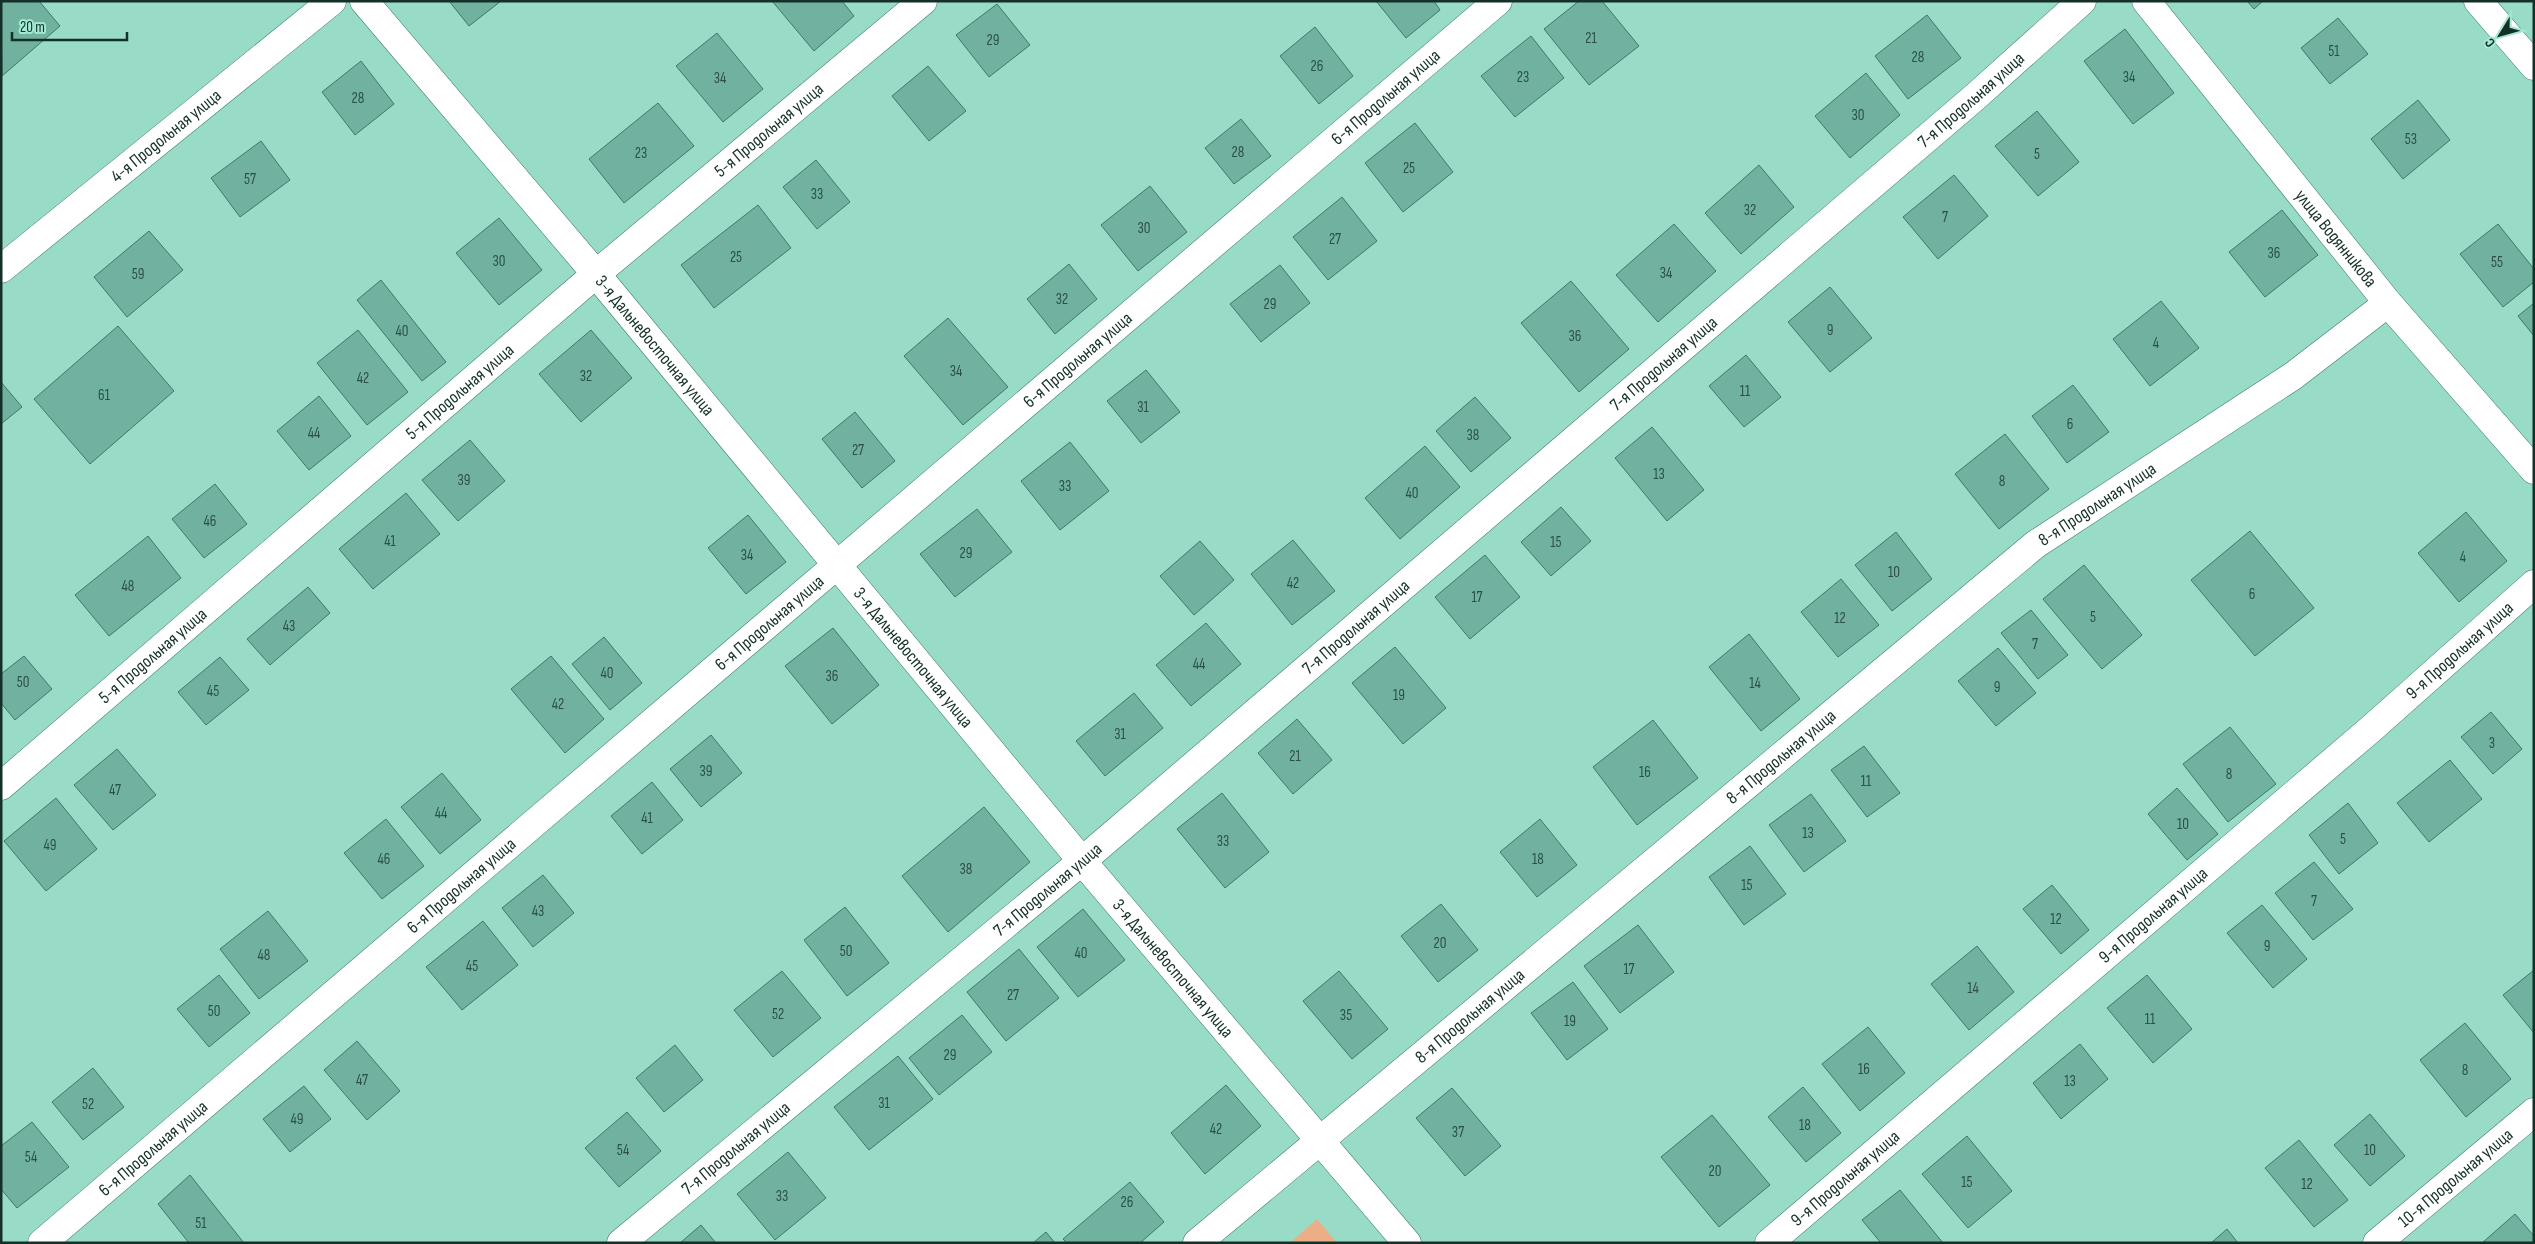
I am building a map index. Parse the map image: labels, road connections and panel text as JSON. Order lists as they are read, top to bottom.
{
  "streets": {
    "street": [
      "6-я Продольная улица",
      "7-я Продольная улица",
      "5-я Продольная улица",
      "4-я Продольная улица",
      "улица Водянникова",
      "3-я Дальневосточная улица",
      "8-я Продольная улица",
      "9-я Продольная улица",
      "10-я Продольная улица"
    ]
  },
  "crossings": [
    ["6-я Продольная улица", "3-я Дальневосточная улица"],
    ["7-я Продольная улица", "3-я Дальневосточная улица"],
    ["5-я Продольная улица", "3-я Дальневосточная улица"],
    ["улица Водянникова", "8-я Продольная улица"],
    ["3-я Дальневосточная улица", "8-я Продольная улица"]
  ],
  "house_numbers": [
    "21",
    "29",
    "51",
    "28",
    "26",
    "23",
    "34",
    "34",
    "28",
    "30",
    "53",
    "28",
    "23",
    "5",
    "25",
    "57",
    "33",
    "32",
    "7",
    "30",
    "27",
    "36",
    "25",
    "30",
    "55",
    "34",
    "59",
    "32",
    "29",
    "9",
    "40",
    "36",
    "4",
    "34",
    "32",
    "42",
    "11",
    "61",
    "31",
    "6",
    "44",
    "38",
    "27",
    "13",
    "39",
    "8",
    "33",
    "40",
    "46",
    "41",
    "15",
    "29",
    "34",
    "4",
    "10",
    "42",
    "48",
    "6",
    "17",
    "5",
    "12",
    "43",
    "7",
    "44",
    "40",
    "36",
    "50",
    "14",
    "9",
    "45",
    "19",
    "42",
    "31",
    "3",
    "21",
    "39",
    "16",
    "8",
    "11",
    "47",
    "44",
    "41",
    "10",
    "13",
    "5",
    "33",
    "49",
    "46",
    "18",
    "38",
    "15",
    "7",
    "43",
    "12",
    "20",
    "9",
    "50",
    "40",
    "48",
    "45",
    "17",
    "14",
    "27",
    "50",
    "52",
    "35",
    "11",
    "19",
    "29",
    "16",
    "8",
    "47",
    "13",
    "31",
    "52",
    "49",
    "18",
    "42",
    "37",
    "54",
    "10",
    "54",
    "20",
    "15",
    "12",
    "33",
    "26",
    "51"
  ],
  "scale_bar": "20 m",
  "north": "bottom left"
}
